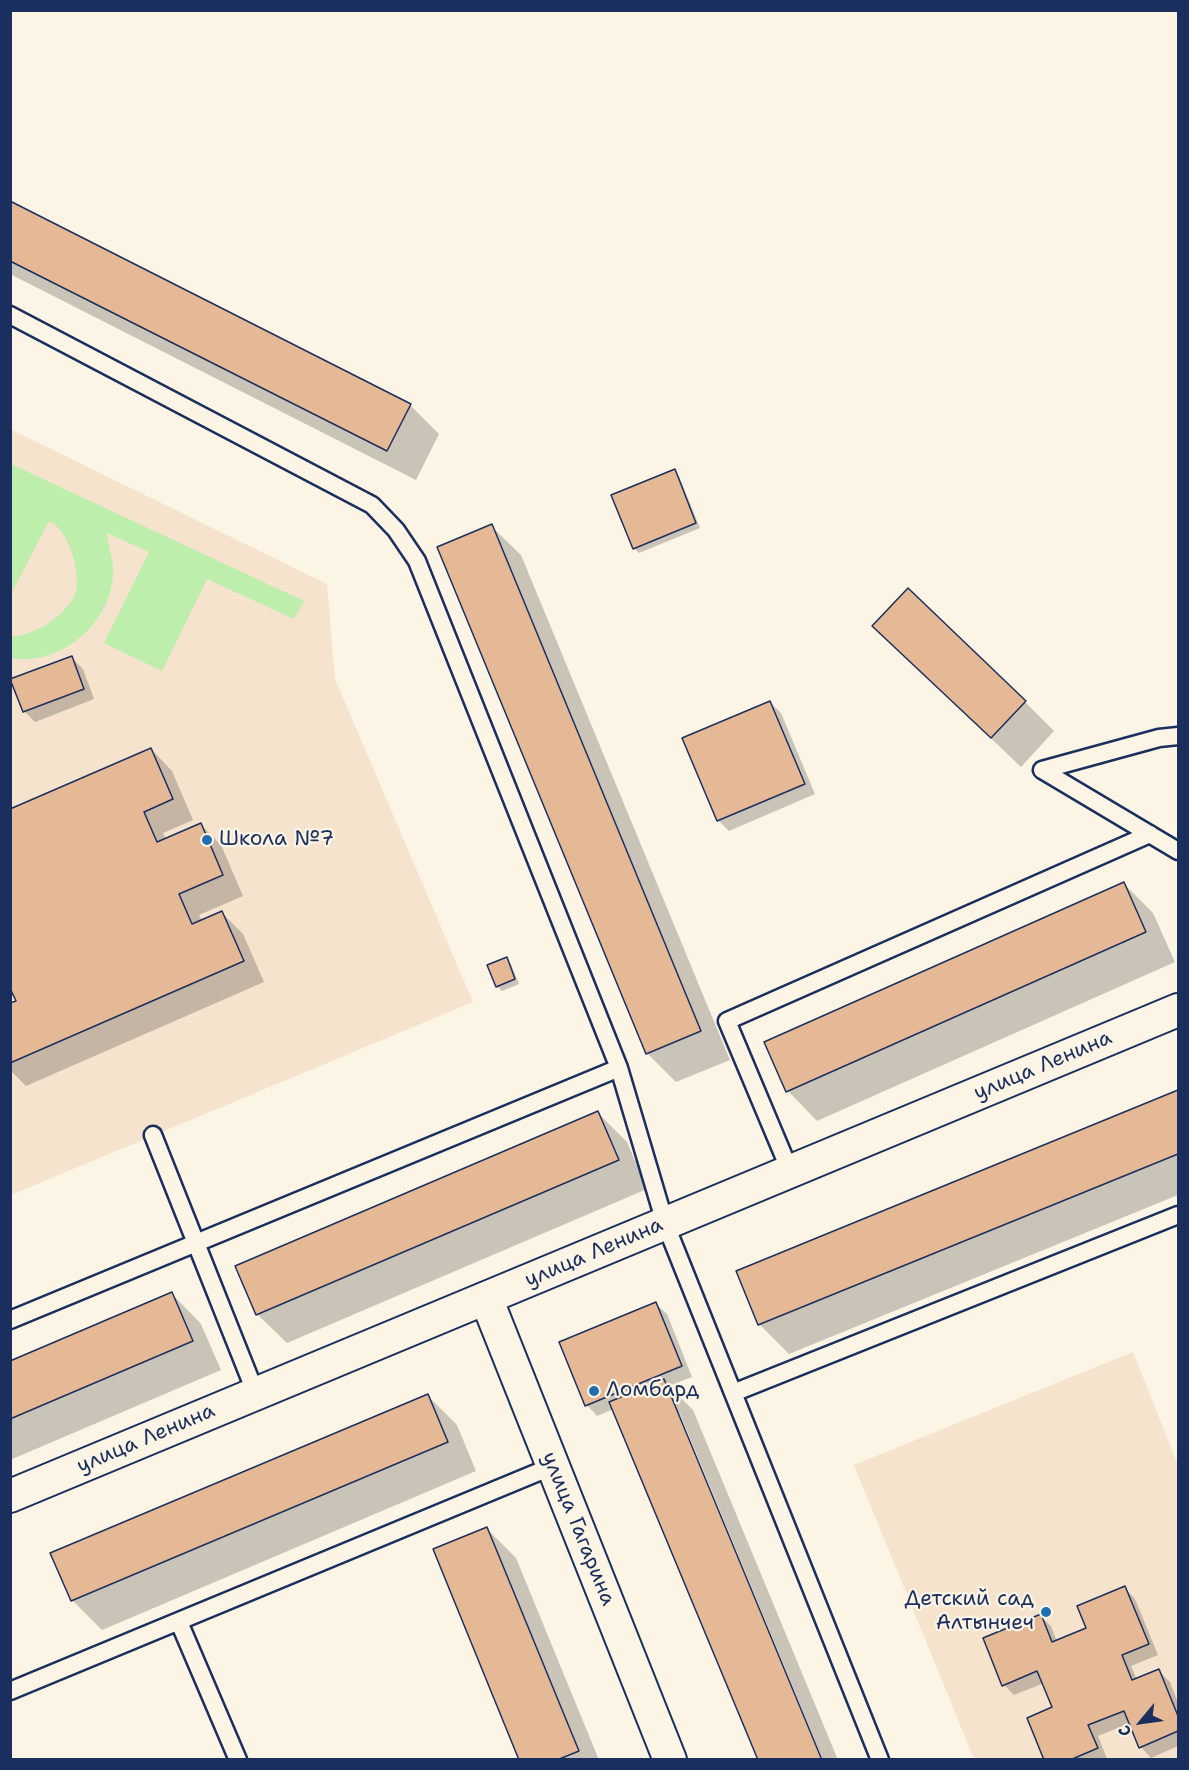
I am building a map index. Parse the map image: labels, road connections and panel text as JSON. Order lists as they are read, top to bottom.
{
  "streets": {
    "street": ["улица Ленина", "улица Гагарина"]
  },
  "crossings": [
    ["улица Ленина", "улица Гагарина"]
  ],
  "places": ["Школа №7", "Ломбард", "Детский сад Алтынчеч"],
  "north": "bottom left"
}
